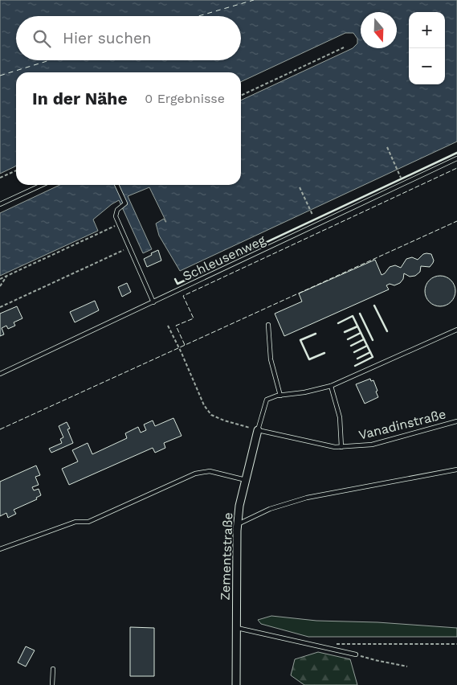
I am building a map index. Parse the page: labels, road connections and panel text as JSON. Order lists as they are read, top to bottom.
{
  "streets": {
    "street": ["Zementstraße"],
    "lane": ["Schleusenweg", "Vanadinstraße"]
  },
  "crossings": [
    ["Vanadinstraße", "Zementstraße"]
  ],
  "north": "bottom",
  "page": {
    "map_buttons": ["+", "−"],
    "search": "Hier suchen",
    "heading": ["In der Nähe", "0 Ergebnisse"]
  }
}
